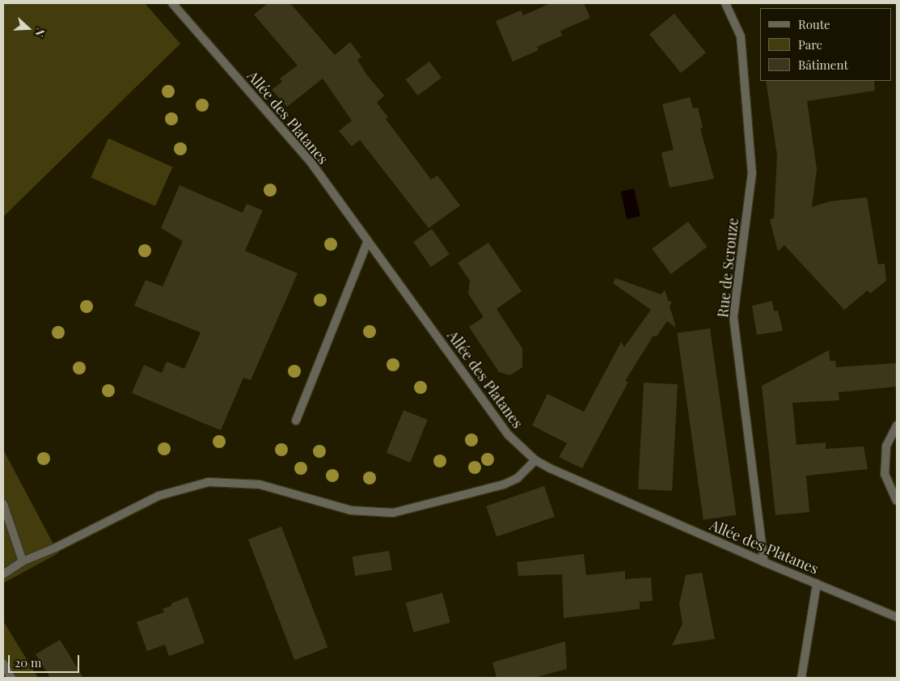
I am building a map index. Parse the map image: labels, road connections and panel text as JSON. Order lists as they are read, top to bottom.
{
  "streets": {
    "street": ["Allée des Platanes", "Rue de Scrouze"]
  },
  "crossings": [
    ["Allée des Platanes", "Rue de Scrouze"]
  ],
  "legend": ["Route", "Parc", "Bâtiment"],
  "scale_bar": "20 m",
  "north": "right"
}
